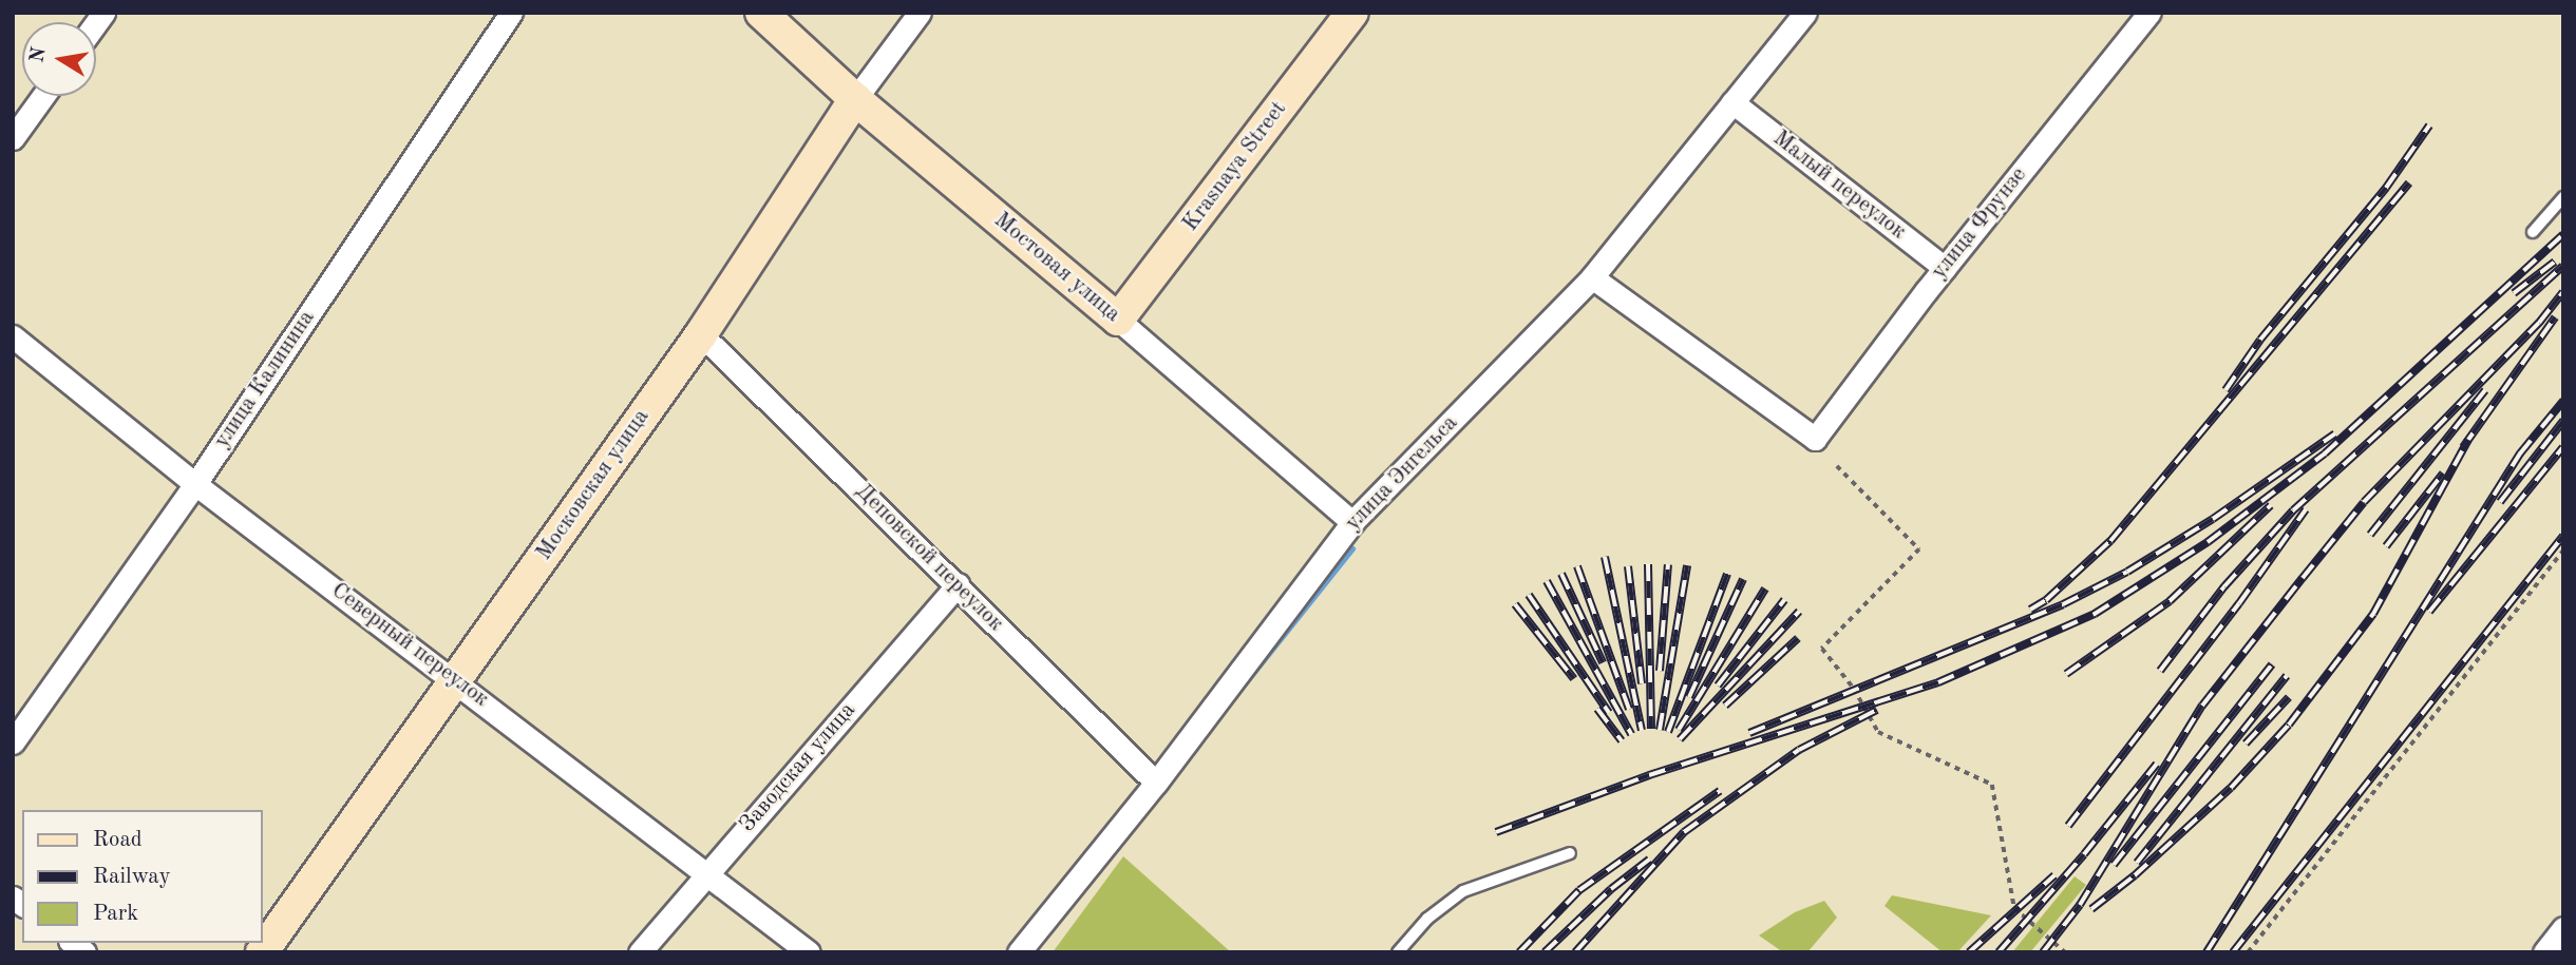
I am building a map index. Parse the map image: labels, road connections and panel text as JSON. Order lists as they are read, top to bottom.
{
  "streets": {
    "main road": ["Krasnaya Street", "Мостовая улица", "Московская улица"],
    "street": [
      "Малый переулок",
      "улица Фрунзе",
      "улица Калинина",
      "улица Энгельса",
      "Деповской переулок",
      "Северный переулок",
      "Заводская улица"
    ]
  },
  "crossings": [
    ["Krasnaya Street", "Мостовая улица"],
    ["Малый переулок", "улица Фрунзе"],
    ["Малый переулок", "улица Энгельса"],
    ["улица Фрунзе", "улица Энгельса"],
    ["Мостовая улица", "улица Энгельса"],
    ["Мостовая улица", "Московская улица"],
    ["улица Калинина", "Северный переулок"],
    ["улица Энгельса", "Деповской переулок"],
    ["Московская улица", "Деповской переулок"],
    ["Московская улица", "Северный переулок"],
    ["Деповской переулок", "Заводская улица"],
    ["Северный переулок", "Заводская улица"]
  ],
  "legend": ["Road", "Railway", "Park"],
  "north": "left"
}
